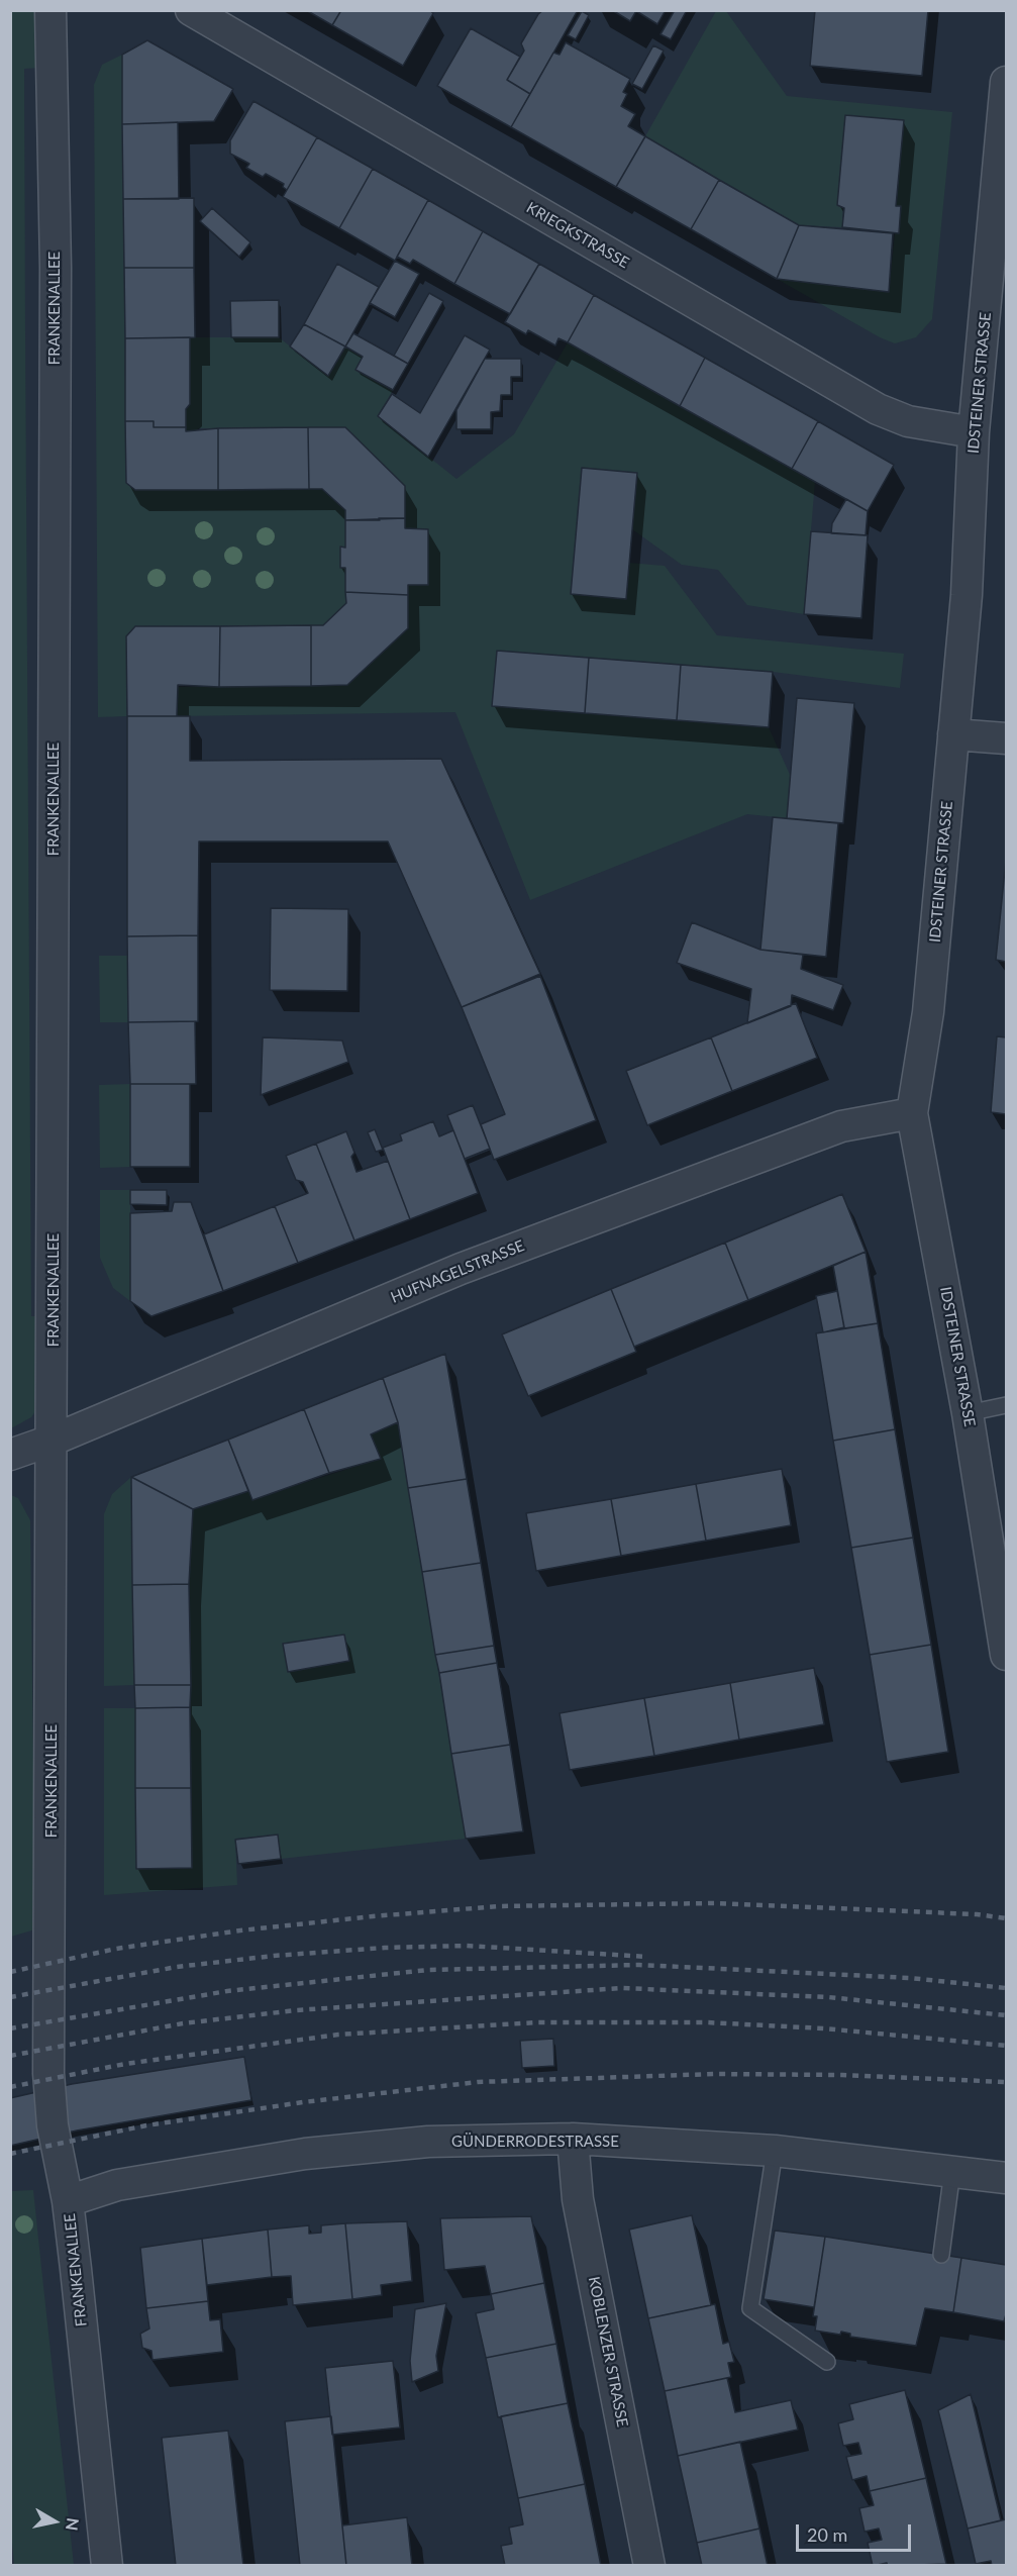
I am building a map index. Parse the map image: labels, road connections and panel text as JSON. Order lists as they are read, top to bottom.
{
  "streets": {
    "street": [
      "KRIEGKSTRASSE",
      "FRANKENALLEE",
      "IDSTEINER STRASSE",
      "HUFNAGELSTRASSE",
      "GÜNDERRODESTRASSE",
      "KOBLENZER STRASSE"
    ]
  },
  "crossings": [
    ["KRIEGKSTRASSE", "IDSTEINER STRASSE"],
    ["FRANKENALLEE", "HUFNAGELSTRASSE"],
    ["FRANKENALLEE", "GÜNDERRODESTRASSE"],
    ["IDSTEINER STRASSE", "HUFNAGELSTRASSE"],
    ["GÜNDERRODESTRASSE", "KOBLENZER STRASSE"]
  ],
  "scale_bar": "20 m",
  "north": "right"
}
